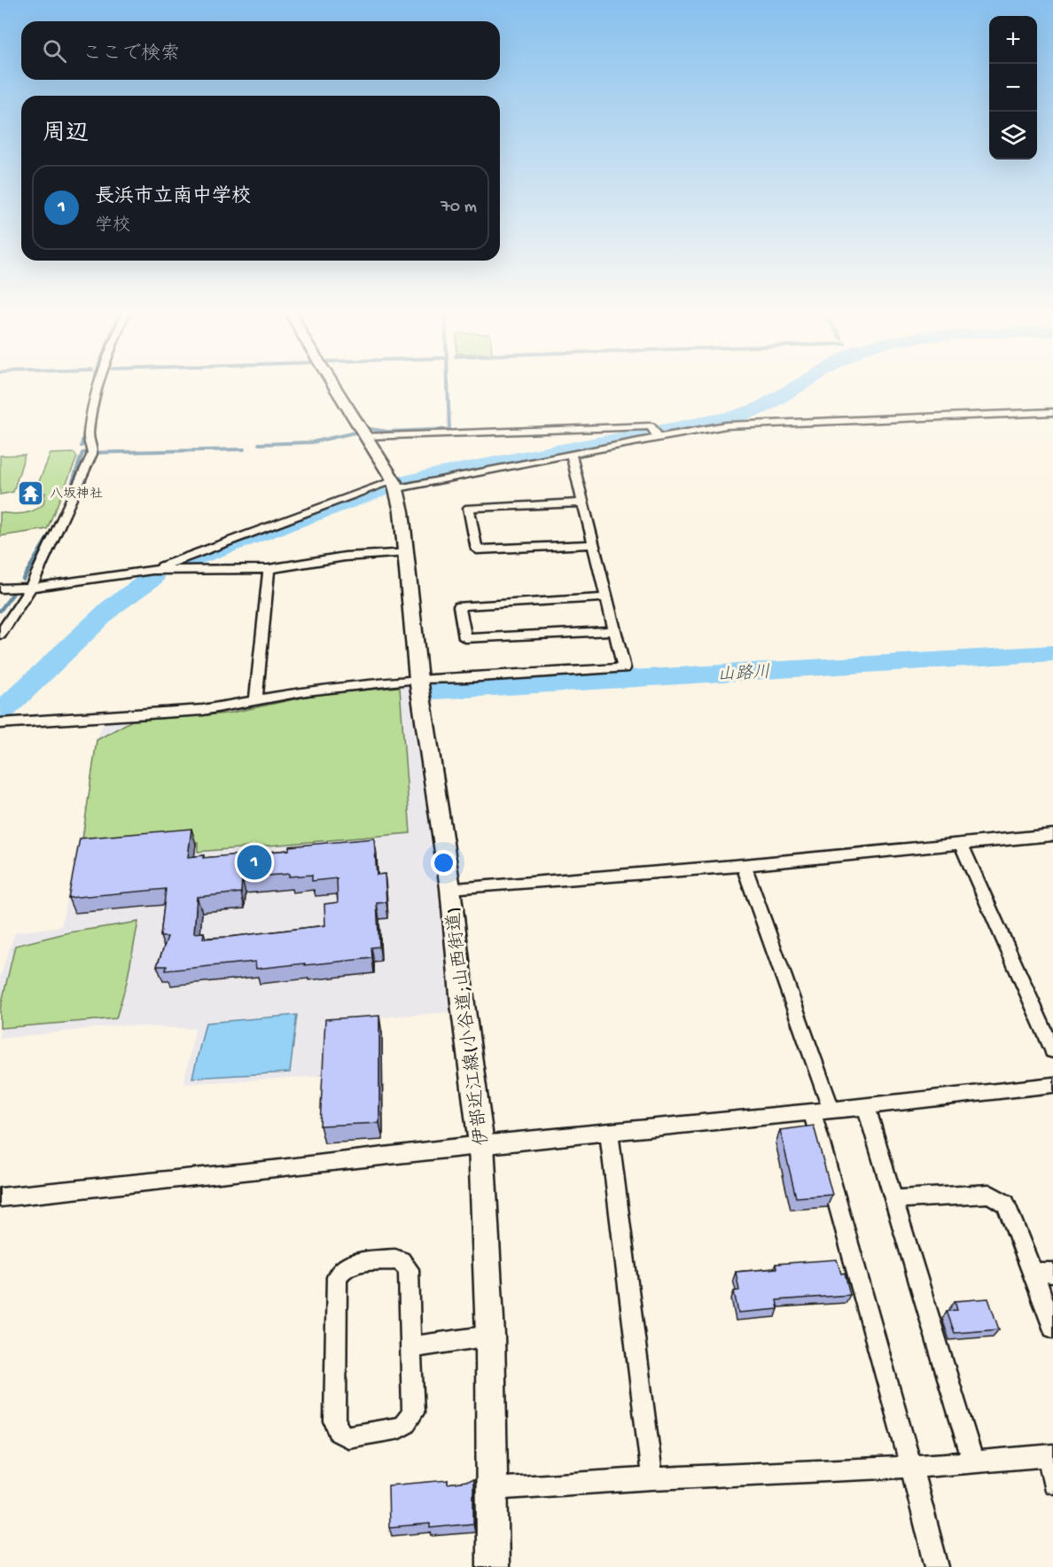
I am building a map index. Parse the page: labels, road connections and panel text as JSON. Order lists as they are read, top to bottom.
{
  "streets": {
    "main road": ["伊部近江線(小谷道;山西街道)"]
  },
  "water": ["山路川"],
  "places": {
    "temple": ["八坂神社"]
  },
  "page": {
    "map_buttons": ["+", "−"],
    "search": "ここで検索",
    "heading": "周辺",
    "list": [
      {
        "mark": "1",
        "name": "長浜市立南中学校",
        "note": "学校",
        "value": "70 m"
      }
    ],
    "pins": "1"
  }
}
